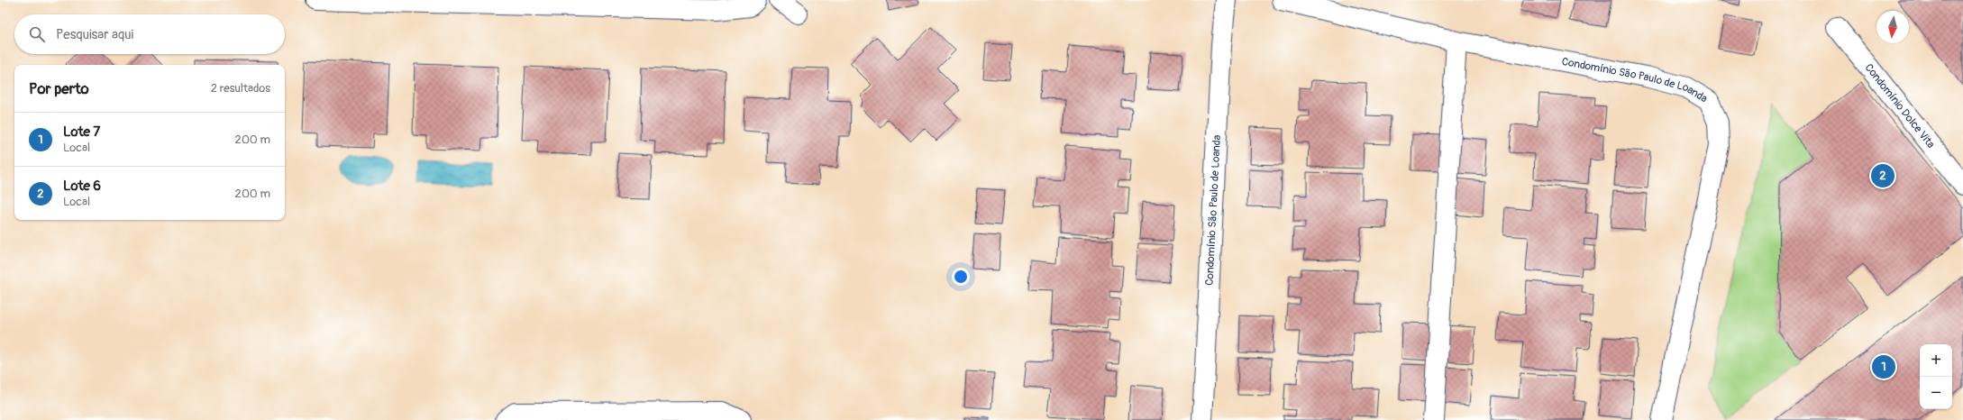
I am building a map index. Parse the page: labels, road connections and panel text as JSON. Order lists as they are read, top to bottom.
{
  "streets": {
    "street": ["Condomínio São Paulo de Loanda", "Condomínio Dolce Vita"]
  },
  "north": "bottom",
  "page": {
    "search": "Pesquisar aqui",
    "heading": ["Por perto", "2 resultados"],
    "list": [
      {
        "mark": "1",
        "name": "Lote 7",
        "note": "Local",
        "value": "200 m"
      },
      {
        "mark": "2",
        "name": "Lote 6",
        "note": "Local",
        "value": "200 m"
      }
    ],
    "pins": ["2", "1"],
    "map_buttons": ["+", "−"]
  }
}
